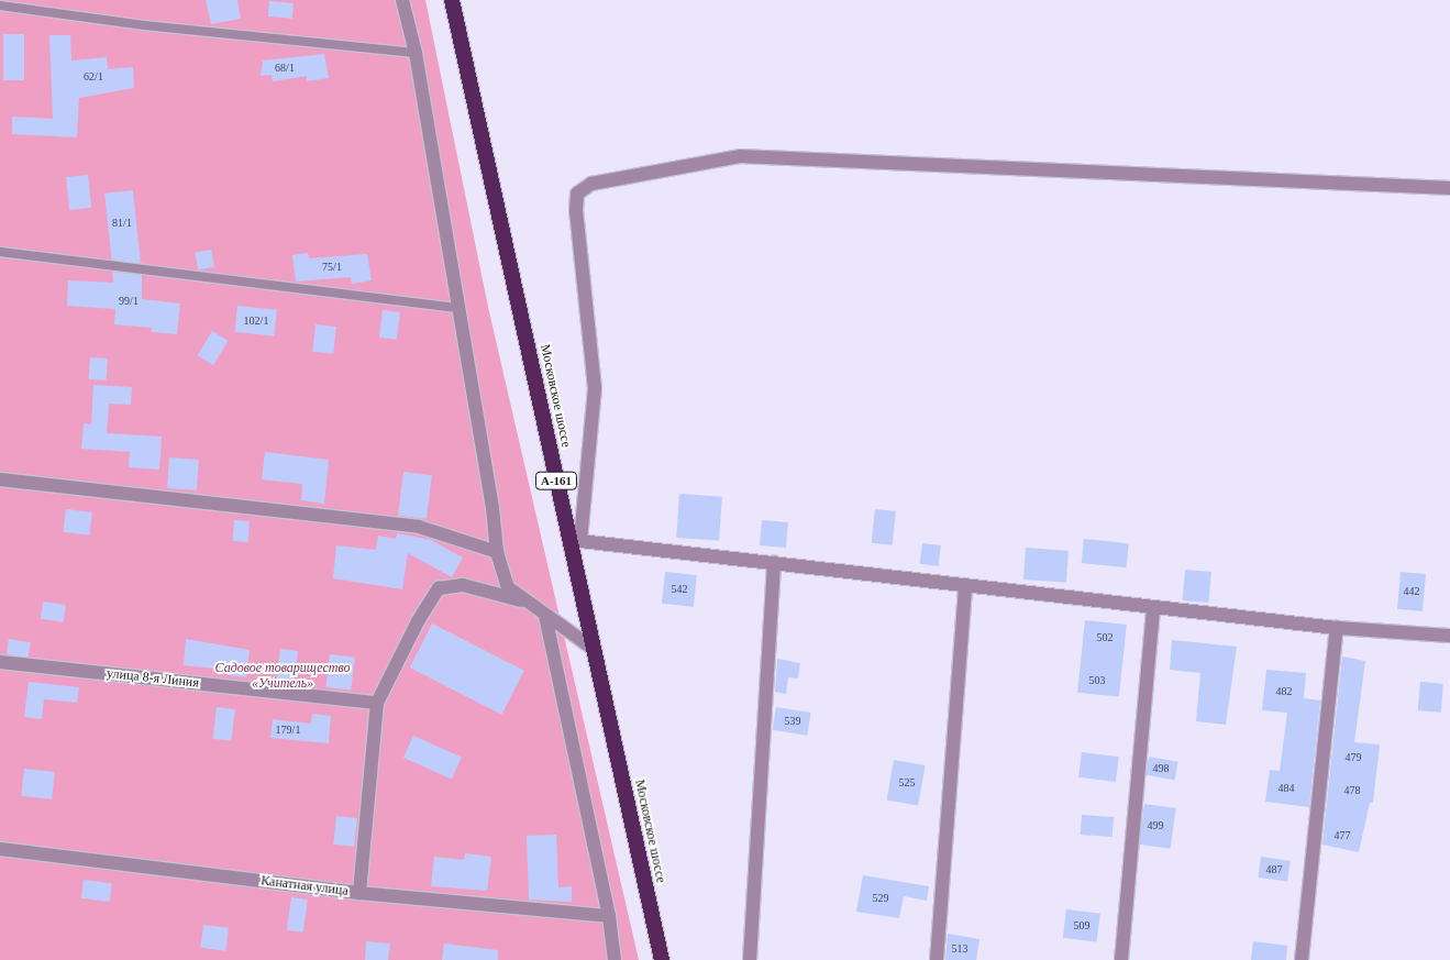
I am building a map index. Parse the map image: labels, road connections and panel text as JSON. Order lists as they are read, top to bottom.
{
  "streets": {
    "highway": ["Московское шоссе", "А-161"],
    "street": ["улица 8-я Линия", "Канатная улица"]
  },
  "parks": ["Садовое товарищество «Учитель»"],
  "house_numbers": [
    "68/1",
    "62/1",
    "81/1",
    "75/1",
    "99/1",
    "102/1",
    "542",
    "442",
    "502",
    "503",
    "482",
    "539",
    "179/1",
    "479",
    "498",
    "525",
    "484",
    "478",
    "499",
    "477",
    "487",
    "529",
    "509",
    "513"
  ]
}
